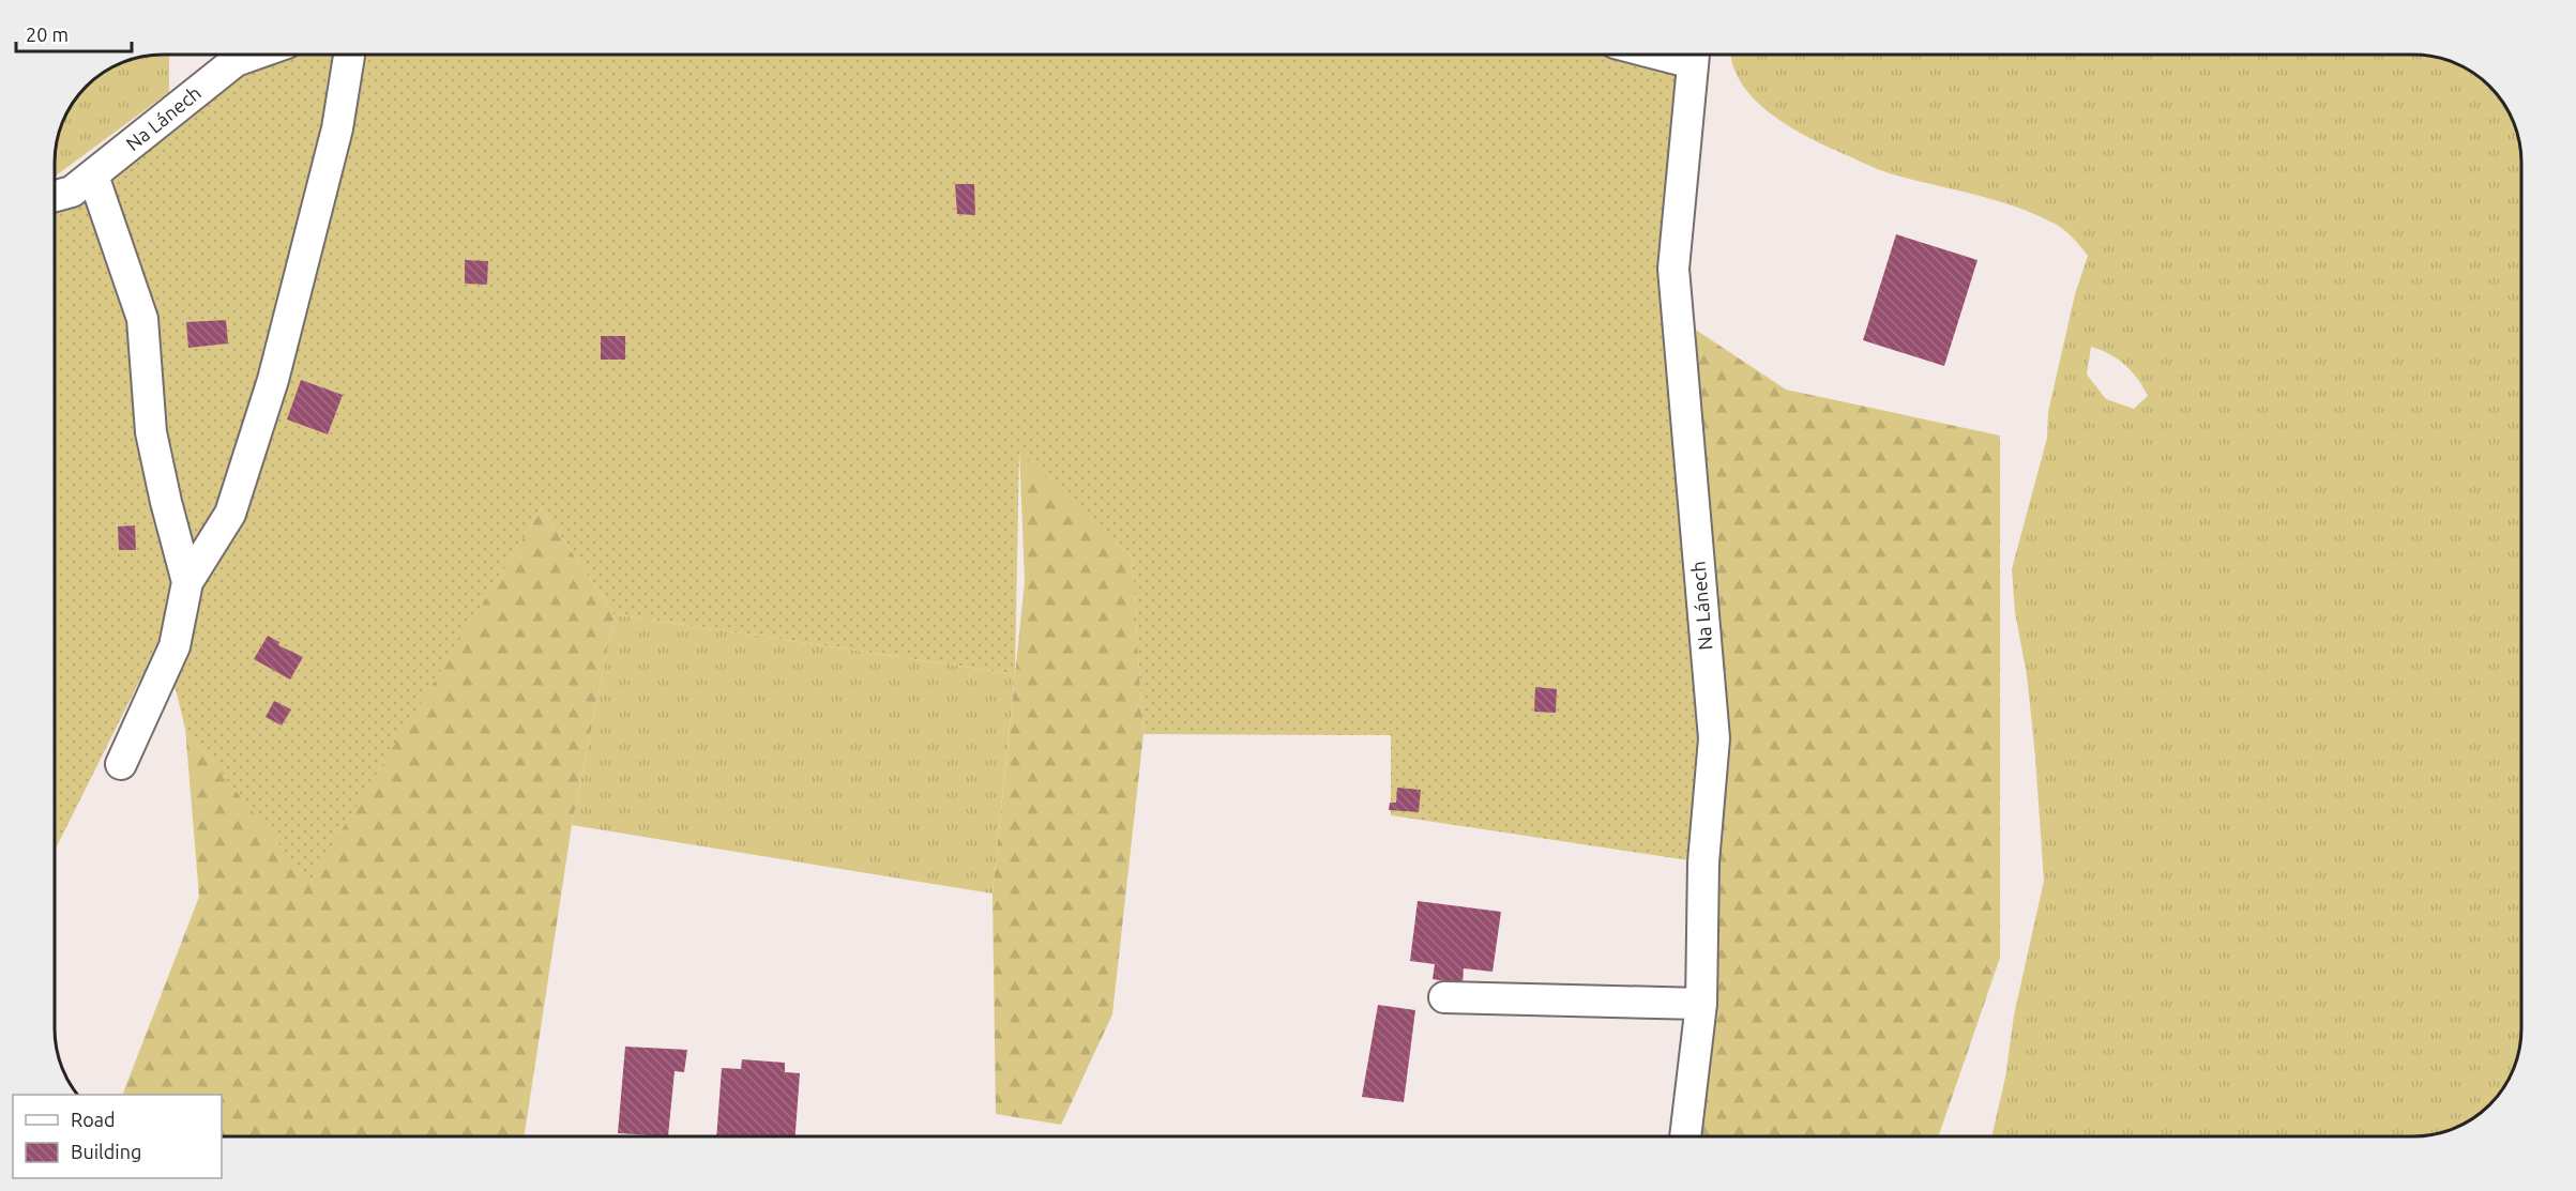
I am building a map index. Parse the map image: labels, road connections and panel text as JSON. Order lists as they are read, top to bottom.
{
  "streets": {
    "street": ["Na Lánech"]
  },
  "legend": ["Road", "Building"],
  "scale_bar": "20 m"
}
